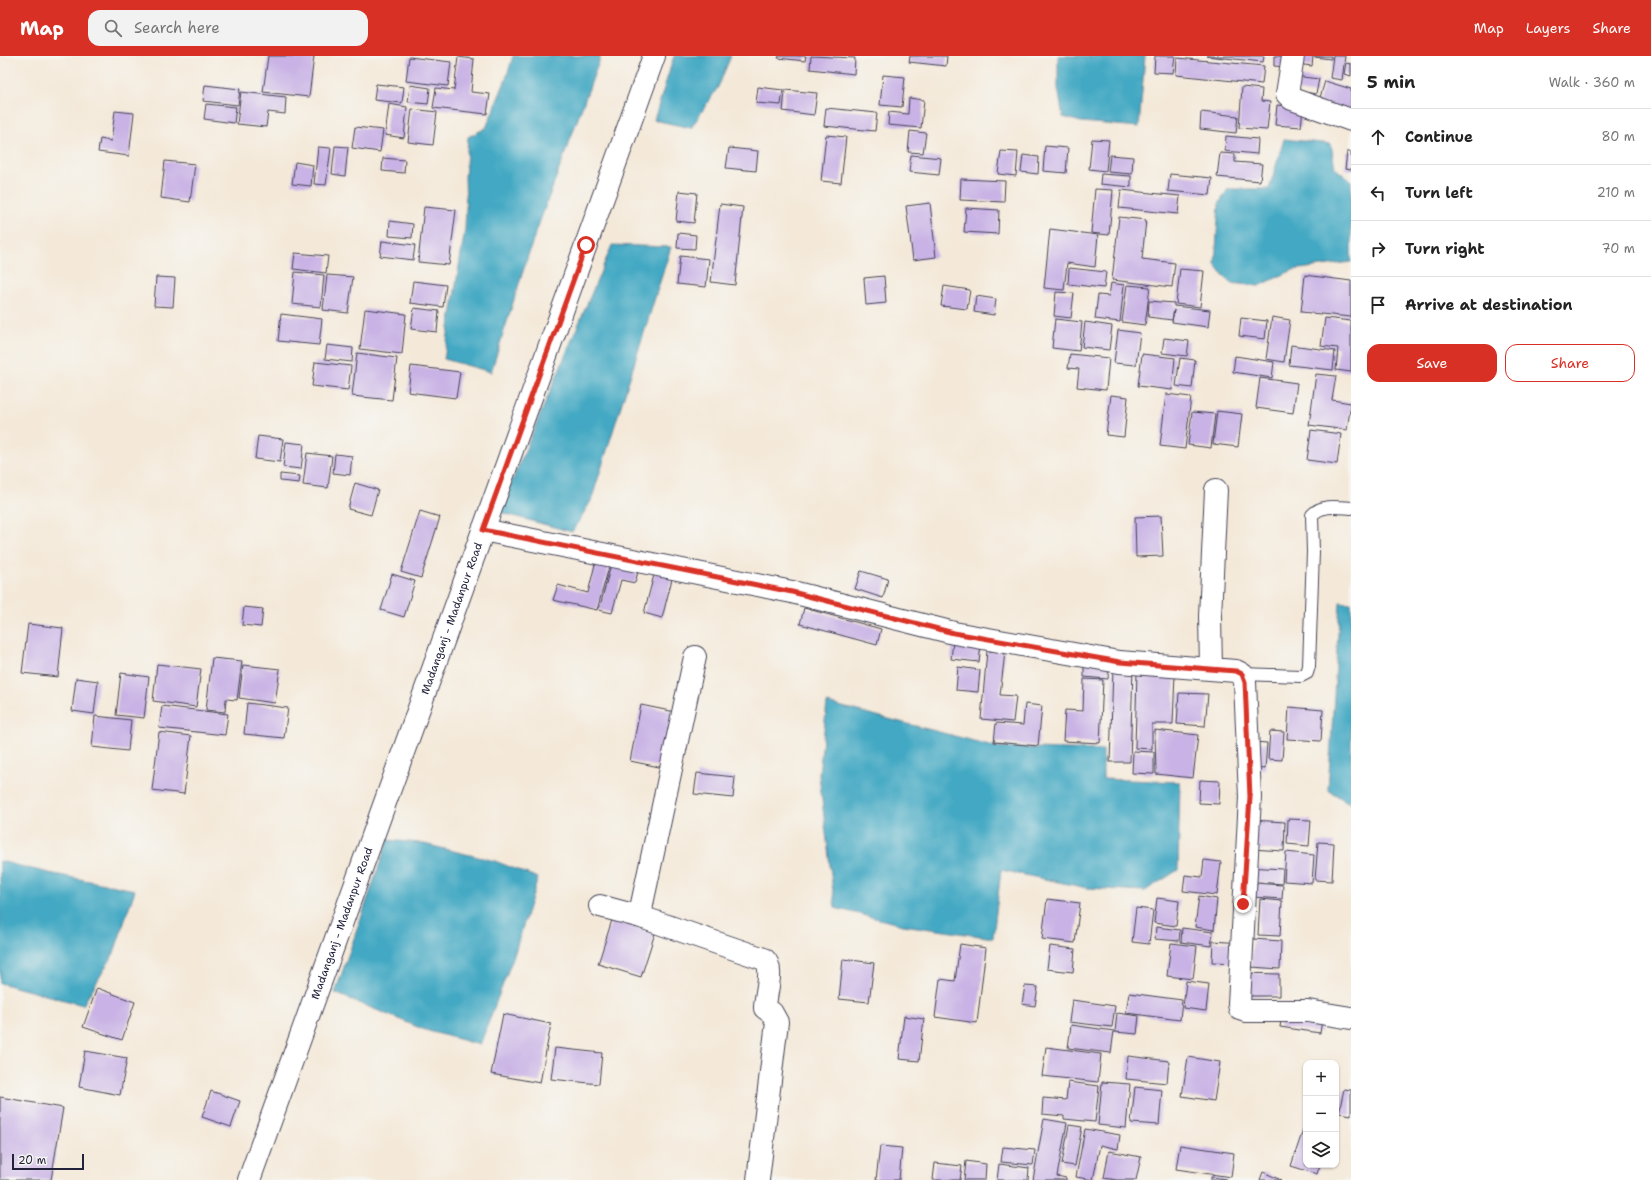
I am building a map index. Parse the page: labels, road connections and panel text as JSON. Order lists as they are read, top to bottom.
{
  "streets": {
    "street": ["Madanganj - Madanpur Road"]
  },
  "scale_bar": "20 m",
  "page": {
    "header": "Map",
    "search": "Search here",
    "nav": ["Map", "Layers", "Share"],
    "heading": ["5 min", "Walk · 360 m"],
    "list": [
      ["Continue", "80 m"],
      ["Turn left", "210 m"],
      ["Turn right", "70 m"],
      "Arrive at destination"
    ],
    "buttons": ["Save", "Share"],
    "map_buttons": ["+", "−"],
    "scale": "20 m"
  }
}
